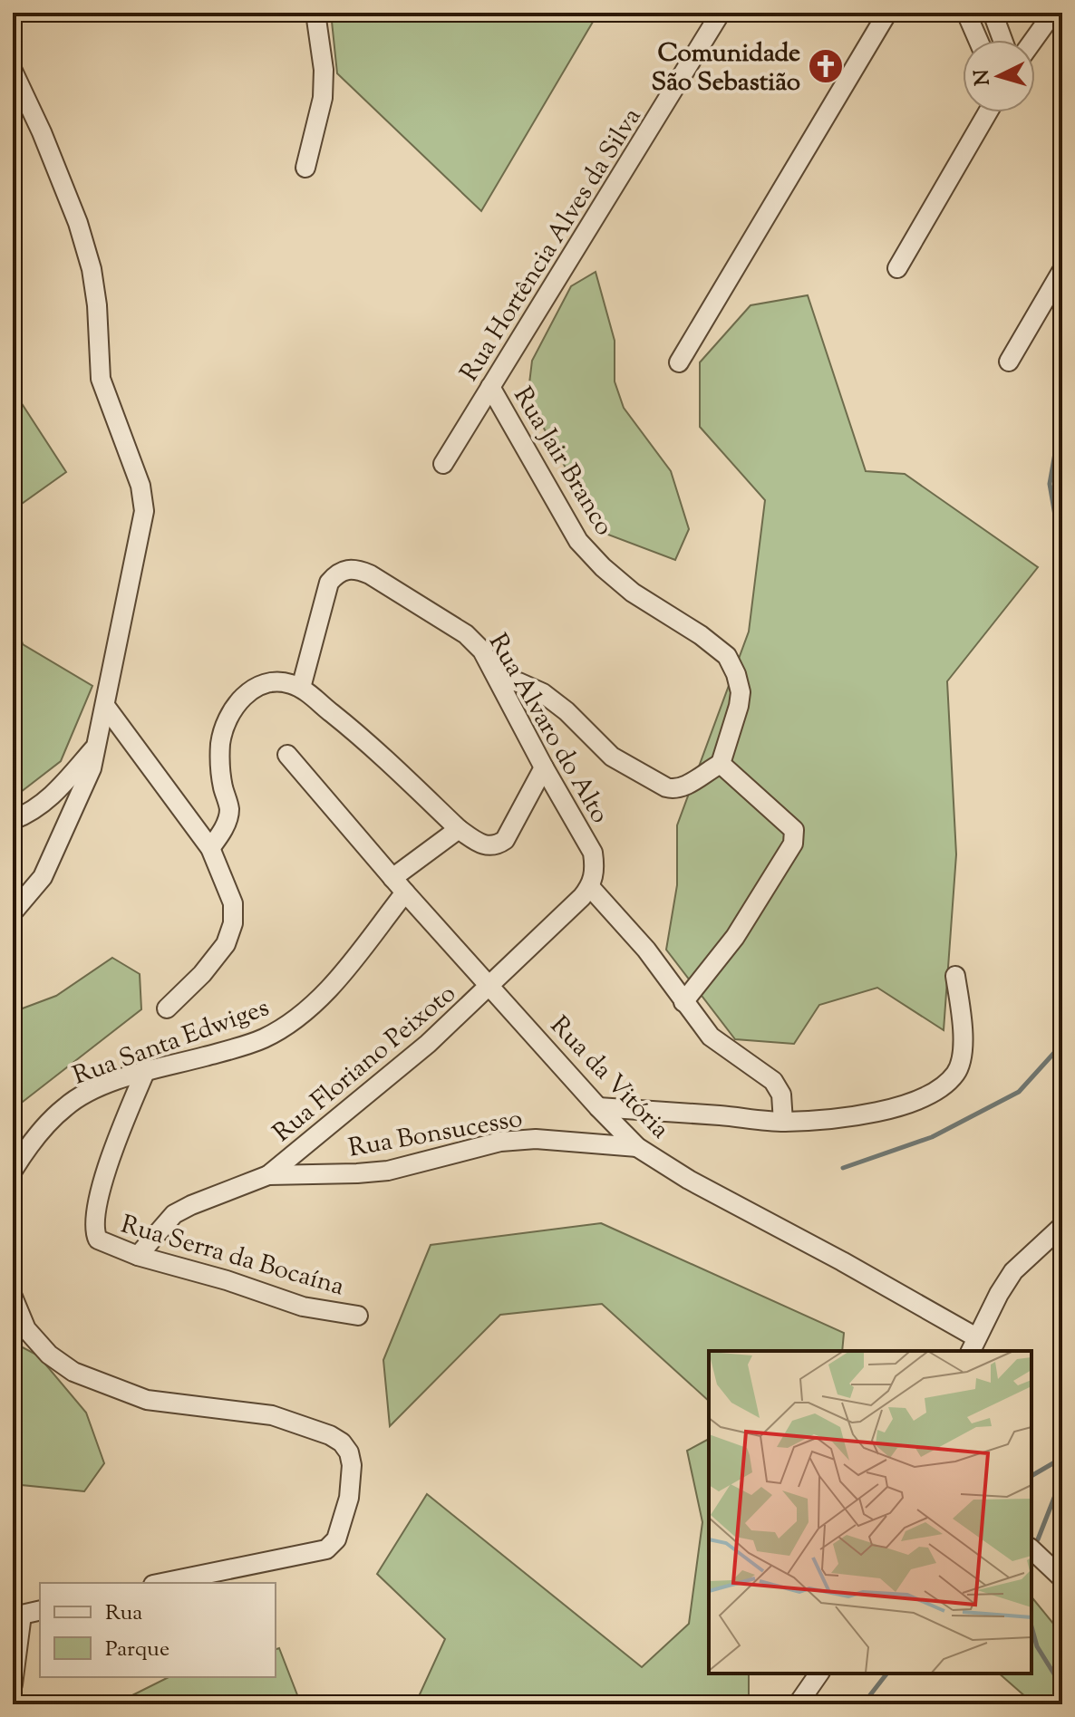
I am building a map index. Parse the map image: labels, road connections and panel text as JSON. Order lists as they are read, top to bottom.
{
  "streets": {
    "street": [
      "Rua Hortência Alves da Silva",
      "Rua Jair Branco",
      "Rua Alvaro do Alto",
      "Rua Santa Edwiges",
      "Rua Floriano Peixoto",
      "Rua da Vitória",
      "Rua Bonsucesso",
      "Rua Serra da Bocaína"
    ]
  },
  "crossings": [
    ["Rua Hortência Alves da Silva", "Rua Jair Branco"],
    ["Rua Santa Edwiges", "Rua da Vitória"],
    ["Rua Santa Edwiges", "Rua Serra da Bocaína"],
    ["Rua Floriano Peixoto", "Rua da Vitória"],
    ["Rua Floriano Peixoto", "Rua Bonsucesso"],
    ["Rua da Vitória", "Rua Bonsucesso"],
    ["Rua Bonsucesso", "Rua Serra da Bocaína"]
  ],
  "places": {
    "church": ["Comunidade São Sebastião"]
  },
  "legend": ["Rua", "Parque"],
  "north": "left"
}
